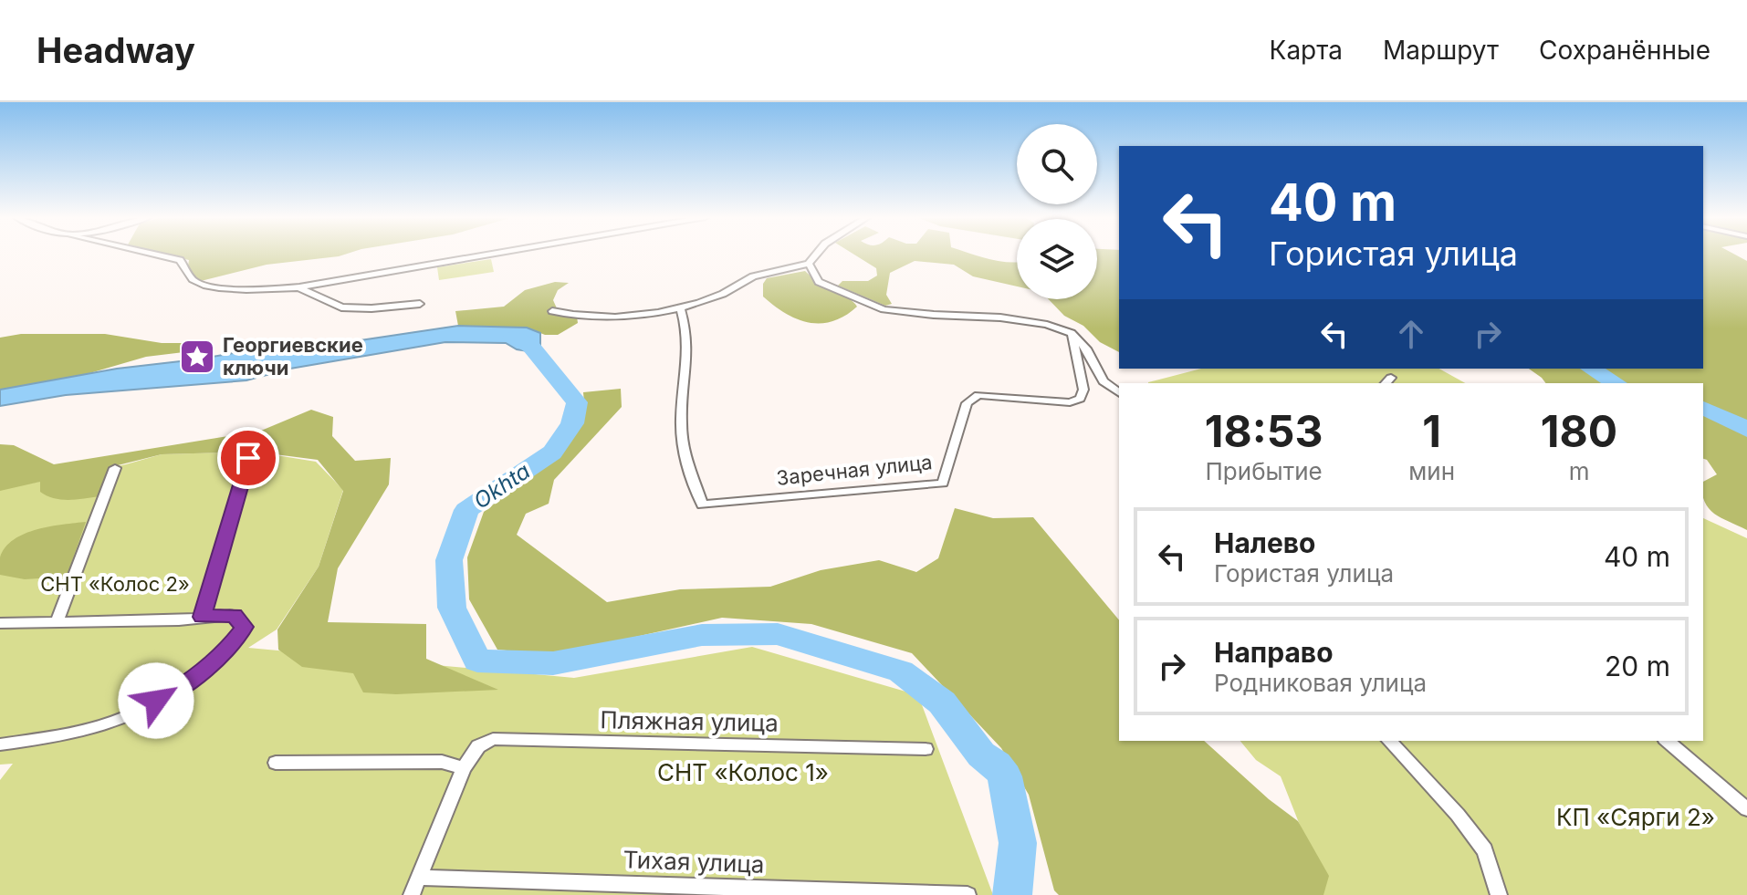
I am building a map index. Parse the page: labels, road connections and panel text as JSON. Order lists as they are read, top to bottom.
{
  "streets": {
    "street": ["Заречная улица", "Пляжная улица", "Тихая улица"]
  },
  "crossings": [
    ["Пляжная улица", "Тихая улица"]
  ],
  "water": ["Okhta"],
  "parks": ["СНТ «Колос 2»", "СНТ «Колос 1»", "КП «Сярги 2»"],
  "places": {
    "place": ["Георгиевские ключи"]
  },
  "page": {
    "header": "Headway",
    "nav": ["Карта", "Маршрут", "Сохранённые"],
    "turn": ["40 m", "Гористая улица"],
    "eta": [
      "18:53",
      "Прибытие",
      "1",
      "мин",
      "180",
      "m"
    ],
    "list": [
      {
        "name": "Налево",
        "note": "Гористая улица",
        "value": "40 m"
      },
      {
        "name": "Направо",
        "note": "Родниковая улица",
        "value": "20 m"
      }
    ]
  }
}
